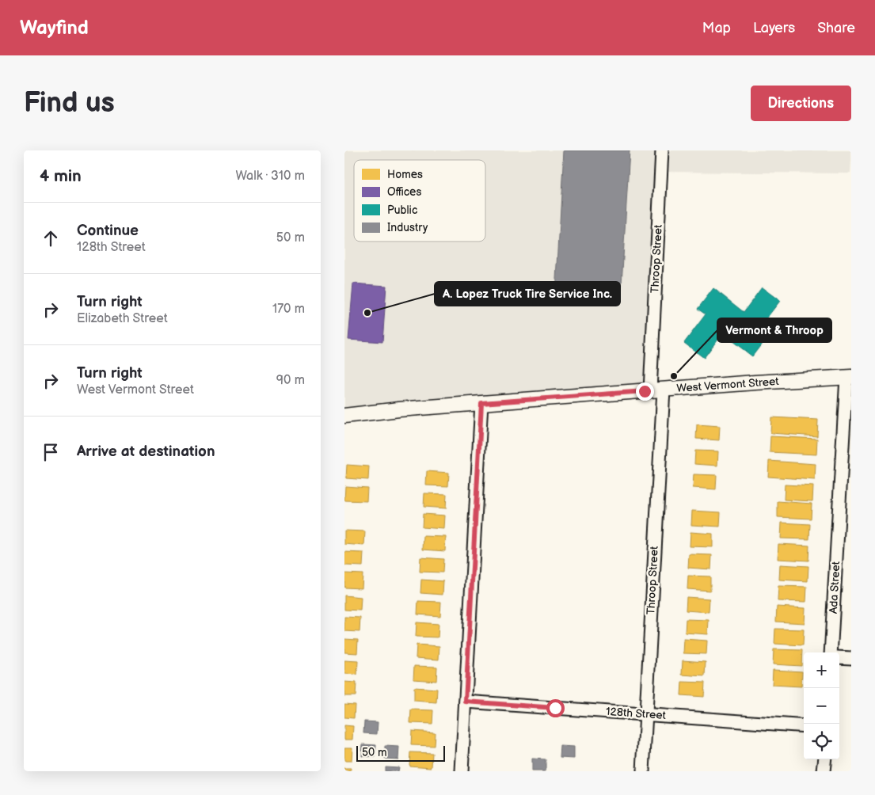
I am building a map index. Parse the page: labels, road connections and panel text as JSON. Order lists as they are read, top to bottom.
{
  "streets": {
    "street": [
      "Throop Street",
      "West Vermont Street",
      "Ada Street",
      "128th Street"
    ]
  },
  "crossings": [
    ["Throop Street", "West Vermont Street"],
    ["Throop Street", "128th Street"],
    ["West Vermont Street", "Ada Street"]
  ],
  "places": ["A. Lopez Truck Tire Service Inc.", "Vermont & Throop"],
  "legend": [
    "Homes",
    "Offices",
    "Public",
    "Industry"
  ],
  "scale_bar": "50 m",
  "page": {
    "header": "Wayfind",
    "nav": ["Map", "Layers", "Share"],
    "buttons": "Directions",
    "title": "Find us",
    "heading": ["4 min", "Walk · 310 m"],
    "list": [
      ["Continue", "128th Street", "50 m"],
      ["Turn right", "Elizabeth Street", "170 m"],
      ["Turn right", "West Vermont Street", "90 m"],
      "Arrive at destination"
    ],
    "map_buttons": ["+", "−"],
    "scale": "50 m"
  }
}
